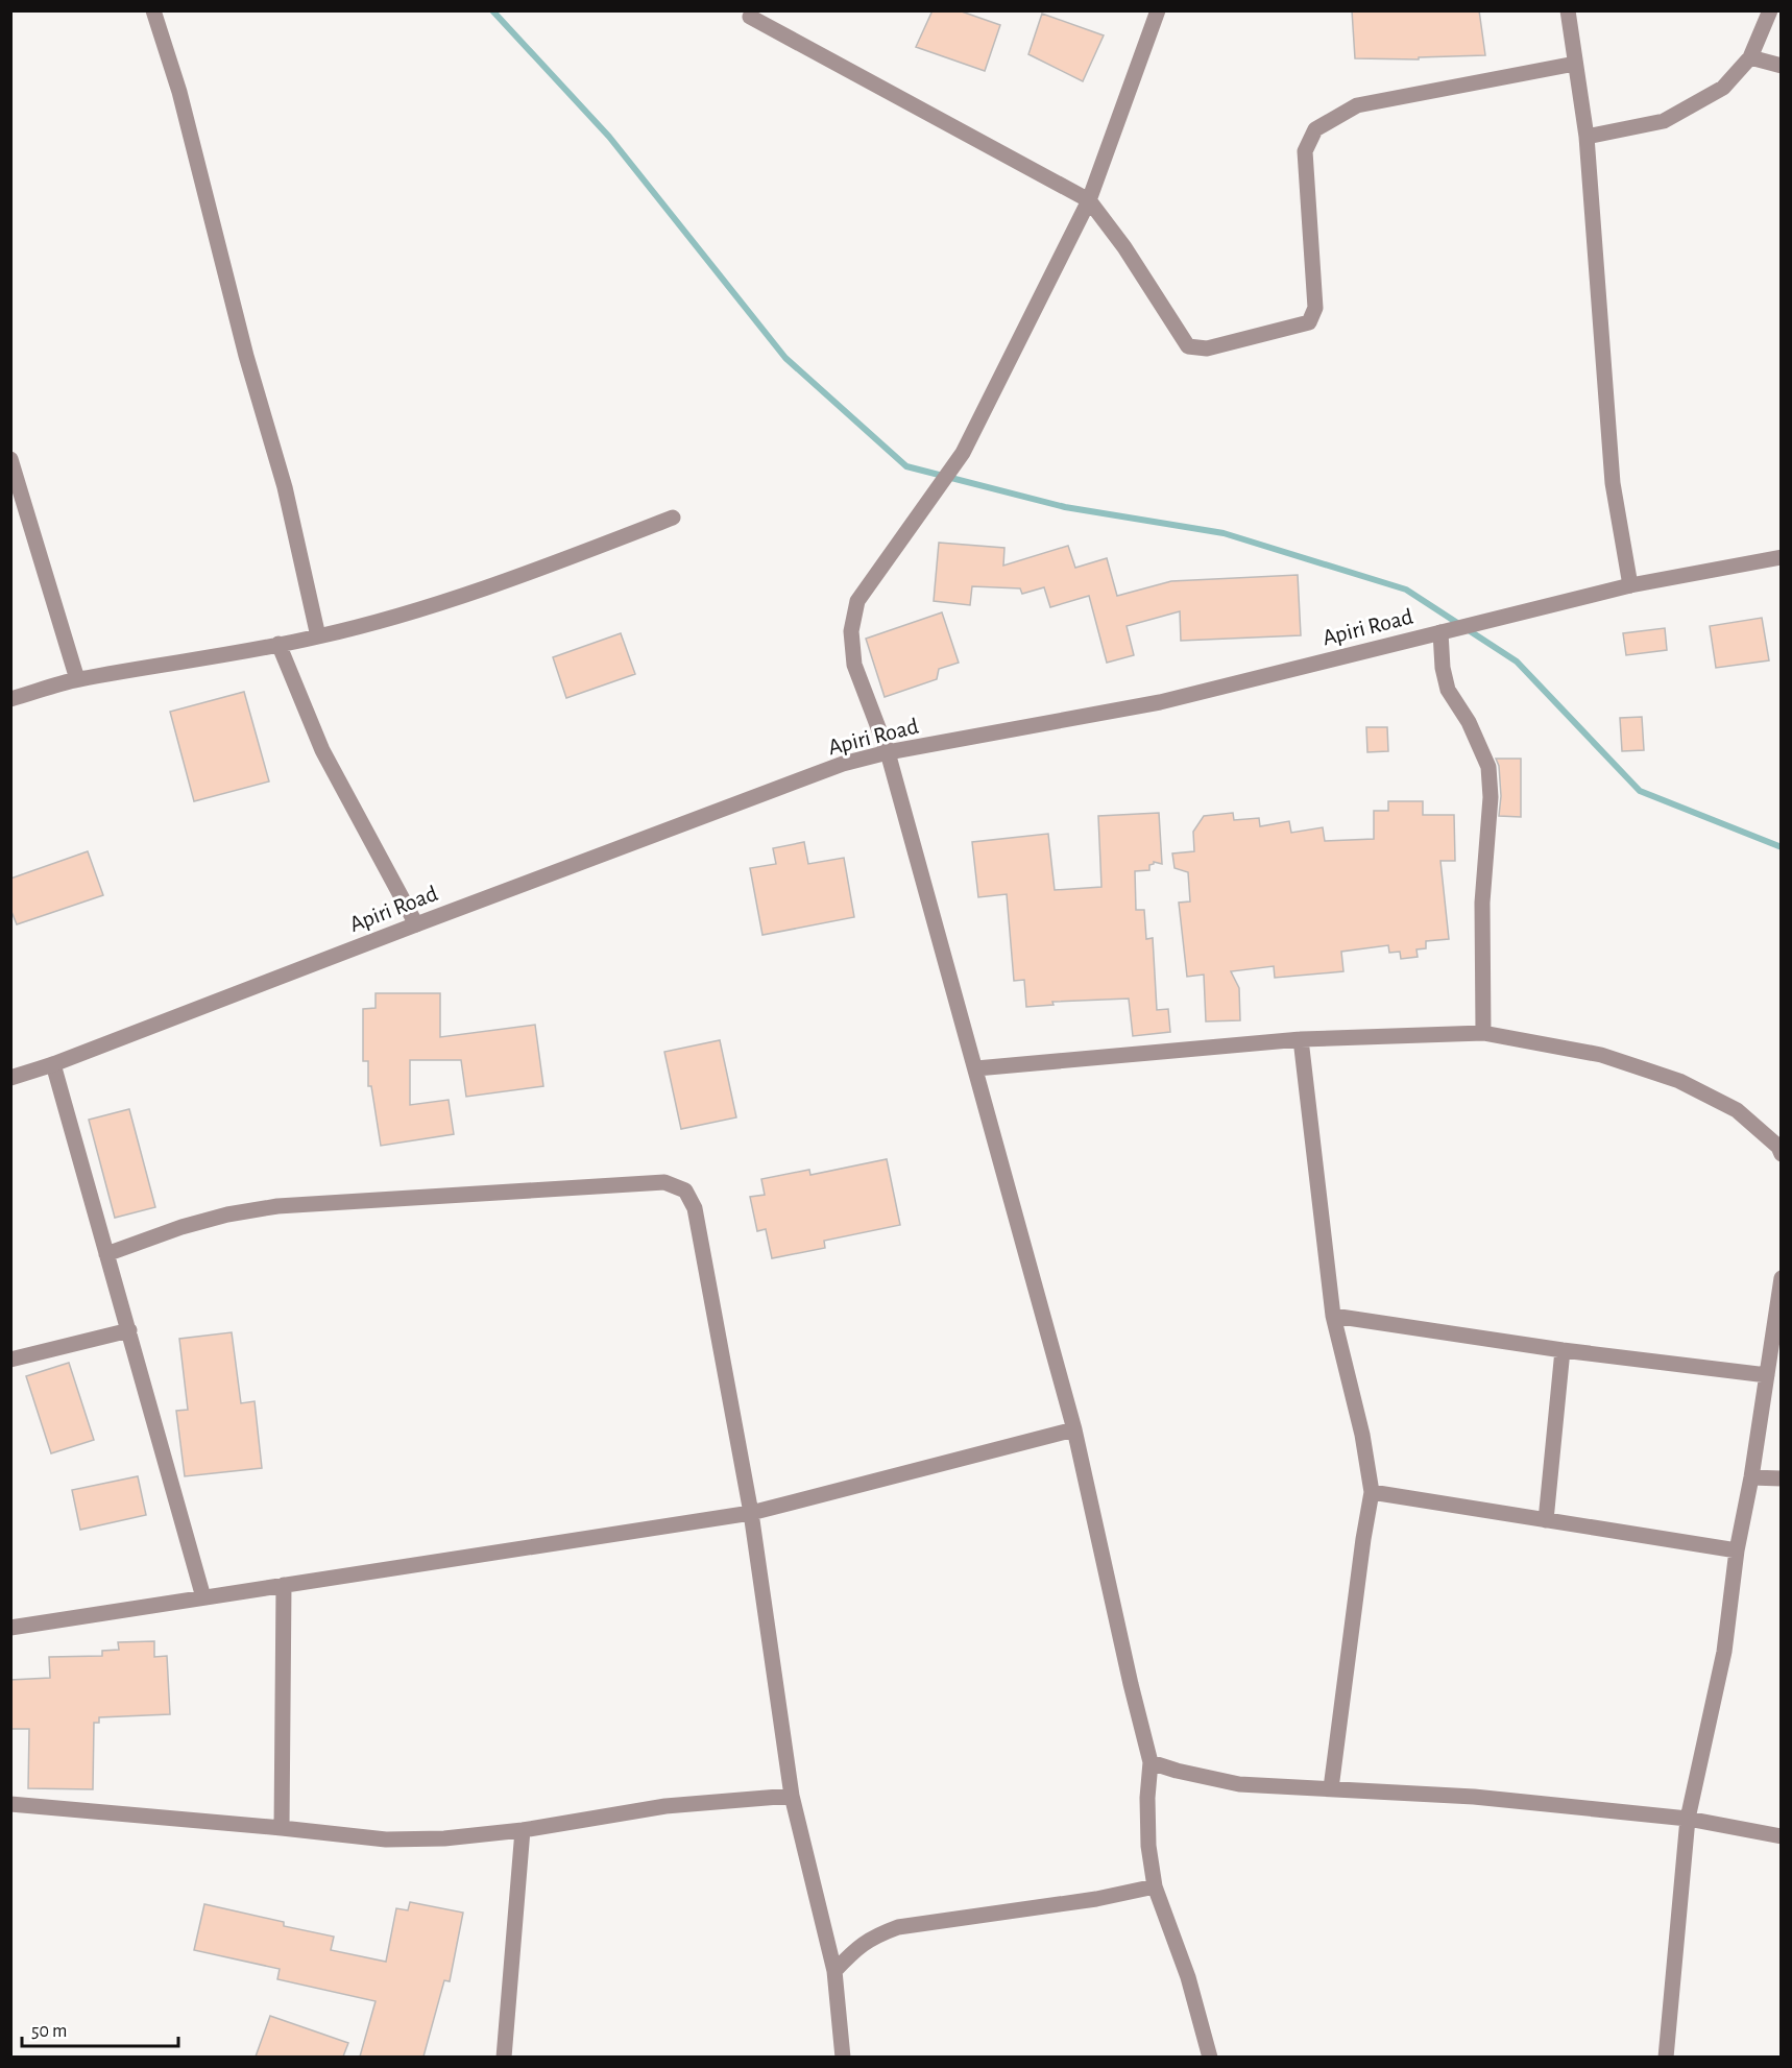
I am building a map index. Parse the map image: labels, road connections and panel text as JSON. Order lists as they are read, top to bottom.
{
  "streets": {
    "street": ["Apiri Road"]
  },
  "scale_bar": "50 m"
}
